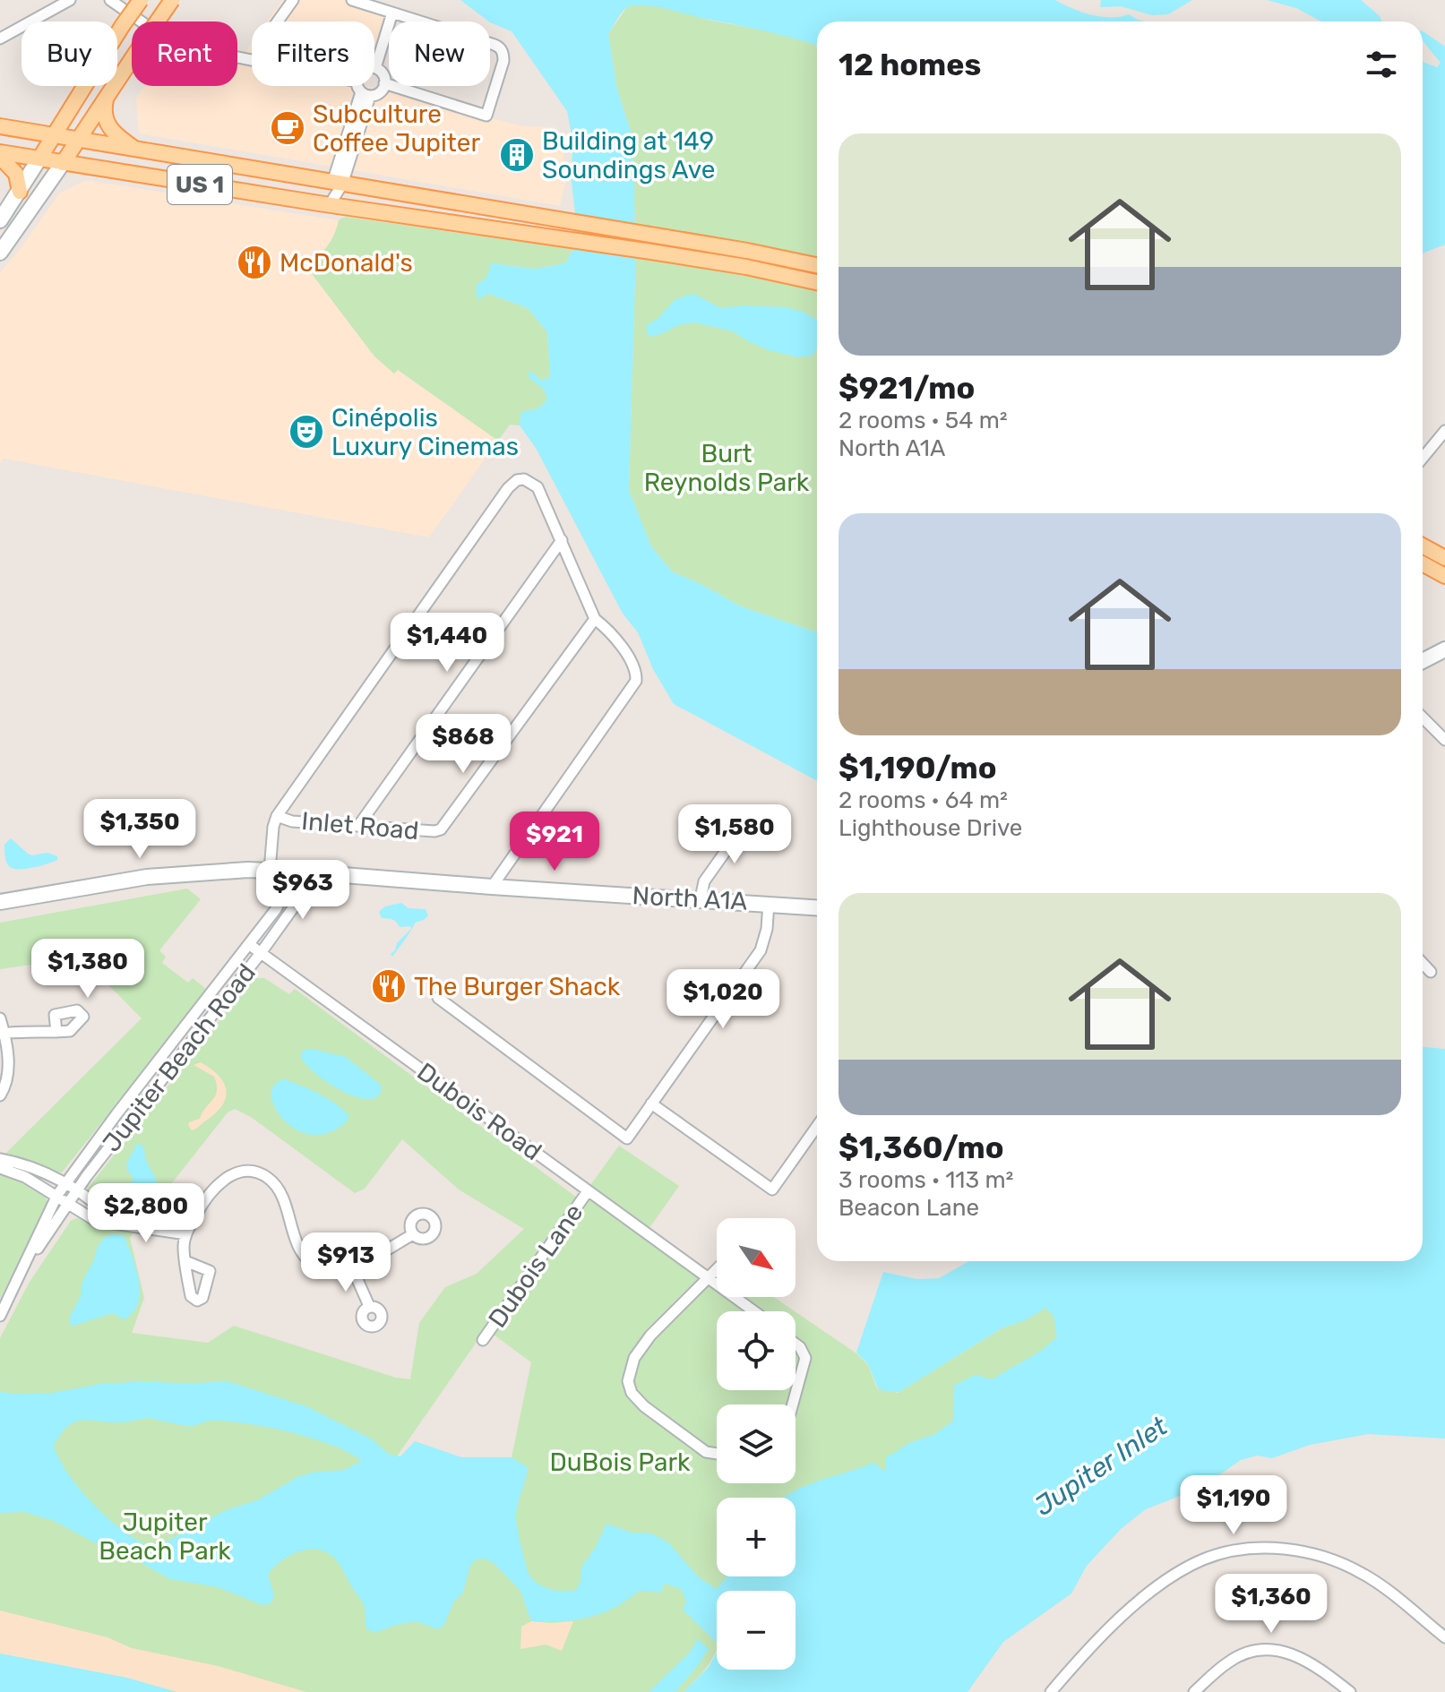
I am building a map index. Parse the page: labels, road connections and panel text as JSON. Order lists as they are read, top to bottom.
{
  "streets": {
    "main road": ["US 1"],
    "street": [
      "Inlet Road",
      "North A1A",
      "Jupiter Beach Road",
      "Dubois Road",
      "Dubois Lane"
    ]
  },
  "crossings": [
    ["Inlet Road", "Jupiter Beach Road"],
    ["North A1A", "Jupiter Beach Road"],
    ["Jupiter Beach Road", "Dubois Road"],
    ["Dubois Road", "Dubois Lane"]
  ],
  "water": ["Jupiter Inlet"],
  "parks": ["Burt Reynolds Park", "DuBois Park", "Jupiter Beach Park"],
  "places": {
    "cafe": ["Subculture Coffee Jupiter"],
    "building": ["Building at 149 Soundings Ave"],
    "restaurant": ["McDonald's", "The Burger Shack"],
    "theatre": ["Cinépolis Luxury Cinemas"]
  },
  "north": "bottom right",
  "page": {
    "chip": [
      "Buy",
      "Rent",
      "Filters",
      "New"
    ],
    "heading": "12 homes",
    "list": [
      {
        "name": "$921/mo",
        "note": "2 rooms · 54 m² · North A1A"
      },
      {
        "name": "$1,190/mo",
        "note": "2 rooms · 64 m² · Lighthouse Drive"
      },
      {
        "name": "$1,360/mo",
        "note": "3 rooms · 113 m² · Beacon Lane"
      }
    ],
    "price": [
      "$1,440",
      "$868",
      "$1,350",
      "$1,580",
      "$921",
      "$963",
      "$1,380",
      "$1,020",
      "$2,800",
      "$913",
      "$1,190",
      "$1,360"
    ],
    "map_buttons": ["+", "−"]
  }
}
